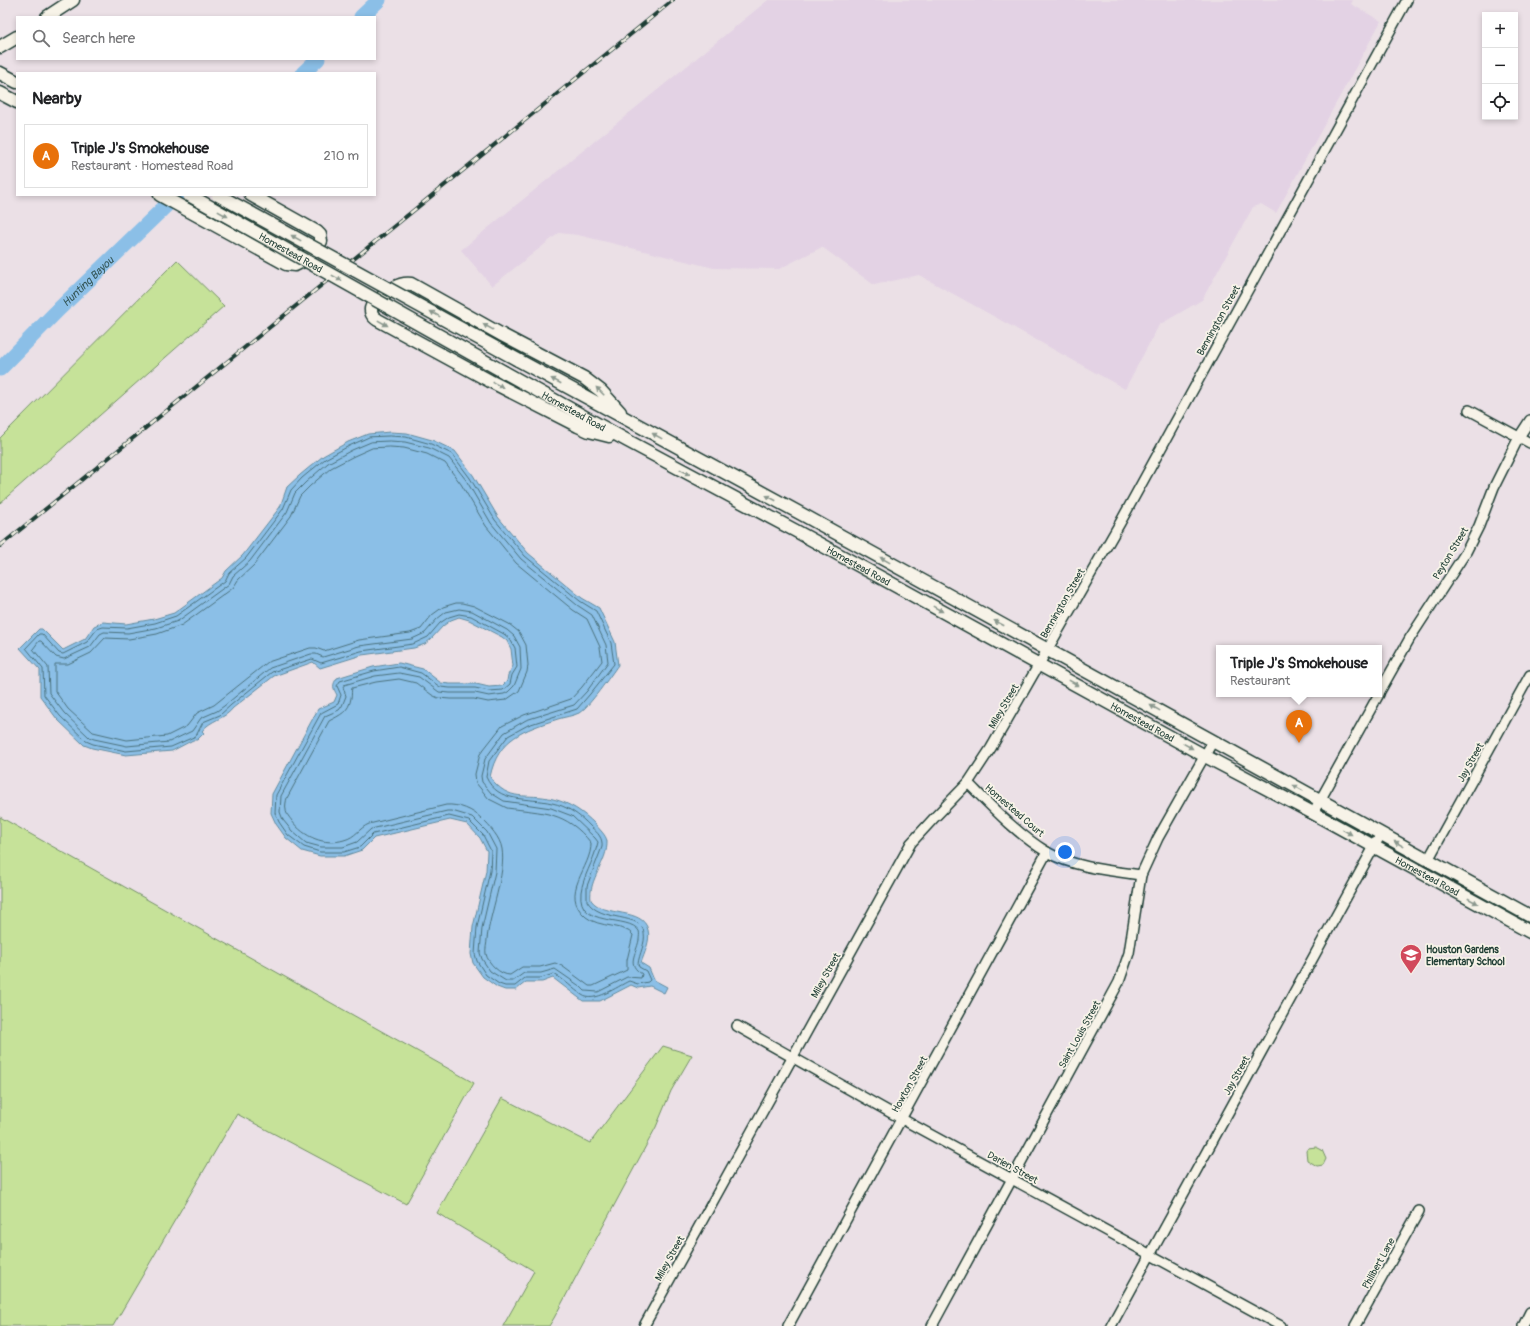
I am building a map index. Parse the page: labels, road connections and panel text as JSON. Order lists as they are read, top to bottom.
{
  "streets": {
    "main road": ["Homestead Road"],
    "street": [
      "Bennington Street",
      "Peyton Street",
      "Miley Street",
      "Jay Street",
      "Homestead Court",
      "Saint Louis Street",
      "Howton Street",
      "Darien Street",
      "Philibert Lane"
    ]
  },
  "crossings": [
    ["Homestead Road", "Bennington Street"],
    ["Homestead Road", "Peyton Street"],
    ["Homestead Road", "Miley Street"],
    ["Homestead Road", "Jay Street"],
    ["Homestead Road", "Saint Louis Street"],
    ["Bennington Street", "Miley Street"],
    ["Miley Street", "Homestead Court"],
    ["Miley Street", "Darien Street"],
    ["Jay Street", "Darien Street"],
    ["Homestead Court", "Saint Louis Street"],
    ["Homestead Court", "Howton Street"],
    ["Saint Louis Street", "Darien Street"],
    ["Howton Street", "Darien Street"]
  ],
  "water": ["Hunting Bayou"],
  "places": {
    "school or university": ["Houston Gardens Elementary School"]
  },
  "page": {
    "map_buttons": ["+", "−"],
    "search": "Search here",
    "heading": "Nearby",
    "list": [
      {
        "mark": "A",
        "name": "Triple J's Smokehouse",
        "note": "Restaurant · Homestead Road",
        "value": "210 m"
      }
    ],
    "popup": ["Triple J's Smokehouse", "Restaurant"],
    "pins": "A"
  }
}
